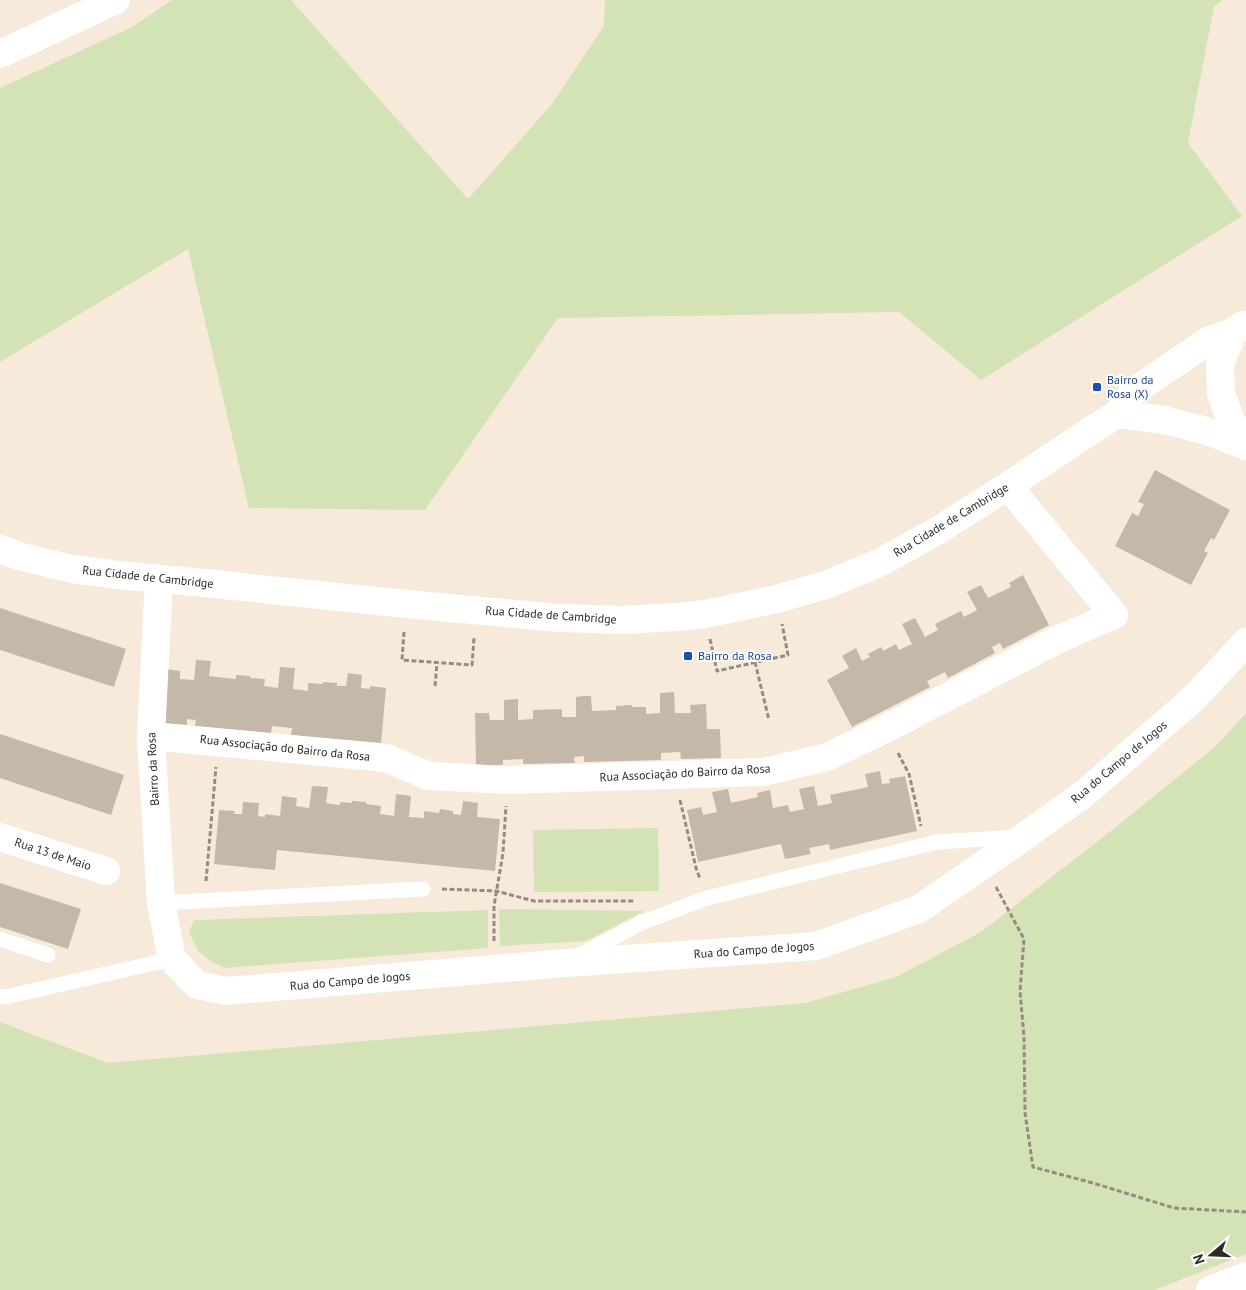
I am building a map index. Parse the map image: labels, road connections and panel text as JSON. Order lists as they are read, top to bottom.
{
  "streets": {
    "street": [
      "Rua Cidade de Cambridge",
      "Rua Associação do Bairro da Rosa",
      "Rua do Campo de Jogos",
      "Bairro da Rosa",
      "Rua 13 de Maio"
    ]
  },
  "crossings": [
    ["Rua Cidade de Cambridge", "Rua Associação do Bairro da Rosa"],
    ["Rua Cidade de Cambridge", "Bairro da Rosa"],
    ["Rua Associação do Bairro da Rosa", "Bairro da Rosa"],
    ["Rua do Campo de Jogos", "Bairro da Rosa"]
  ],
  "places": {
    "transit": ["Bairro da Rosa (X)", "Bairro da Rosa"]
  },
  "north": "left"
}
